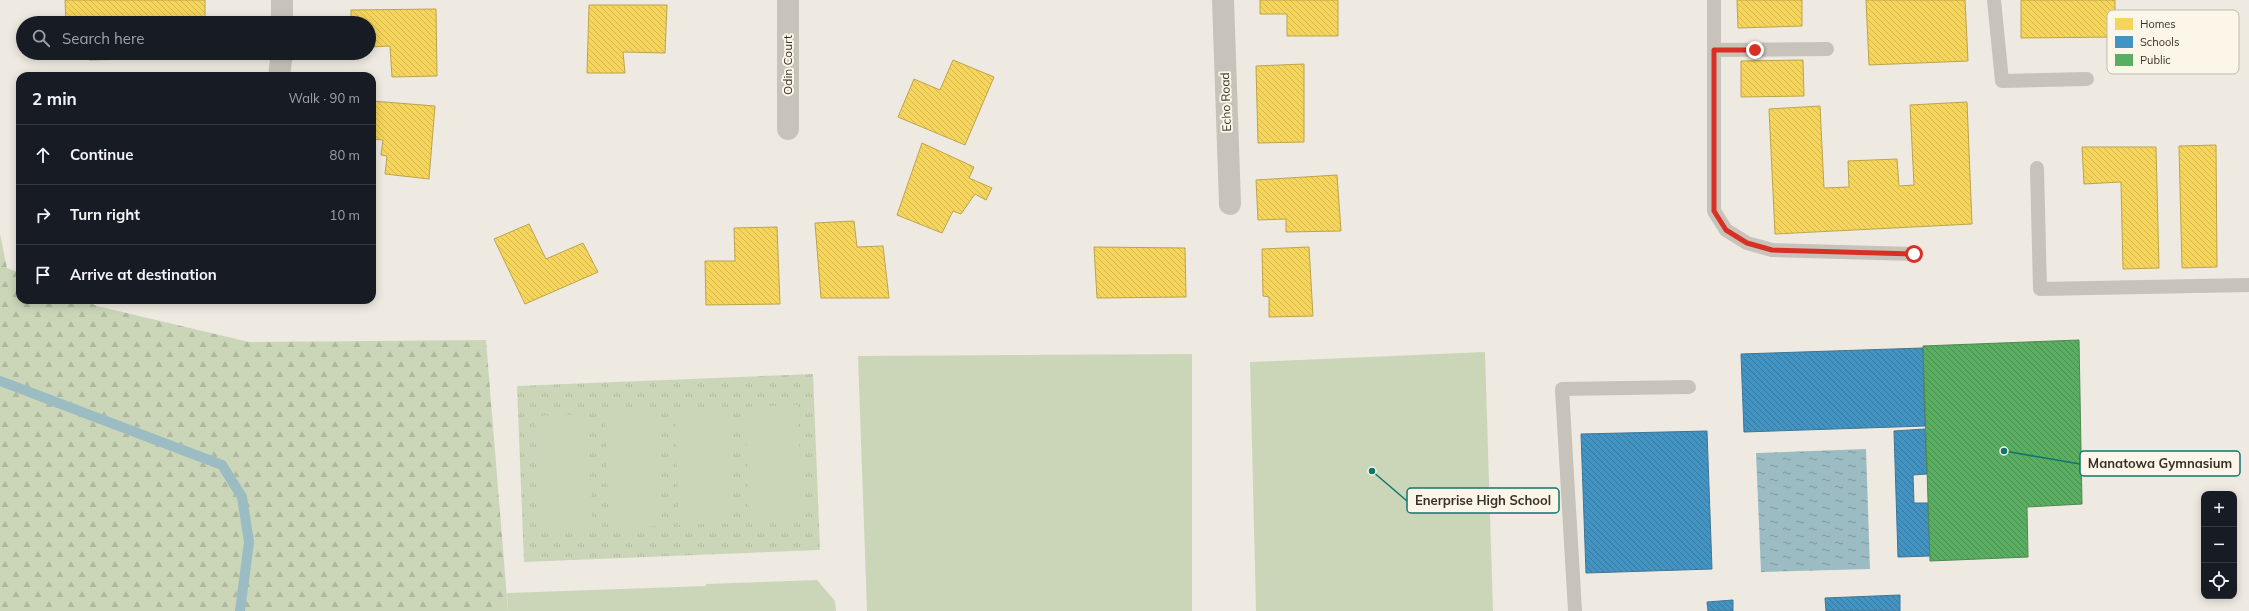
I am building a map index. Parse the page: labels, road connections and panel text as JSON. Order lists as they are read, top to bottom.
{
  "streets": {
    "street": ["Odin Court", "Echo Road"]
  },
  "places": ["Manatowa Gymnasium", "Enerprise High School"],
  "legend": ["Homes", "Schools", "Public"],
  "page": {
    "search": "Search here",
    "heading": ["2 min", "Walk · 90 m"],
    "list": [
      ["Continue", "80 m"],
      ["Turn right", "10 m"],
      "Arrive at destination"
    ],
    "map_buttons": ["+", "−"]
  }
}
